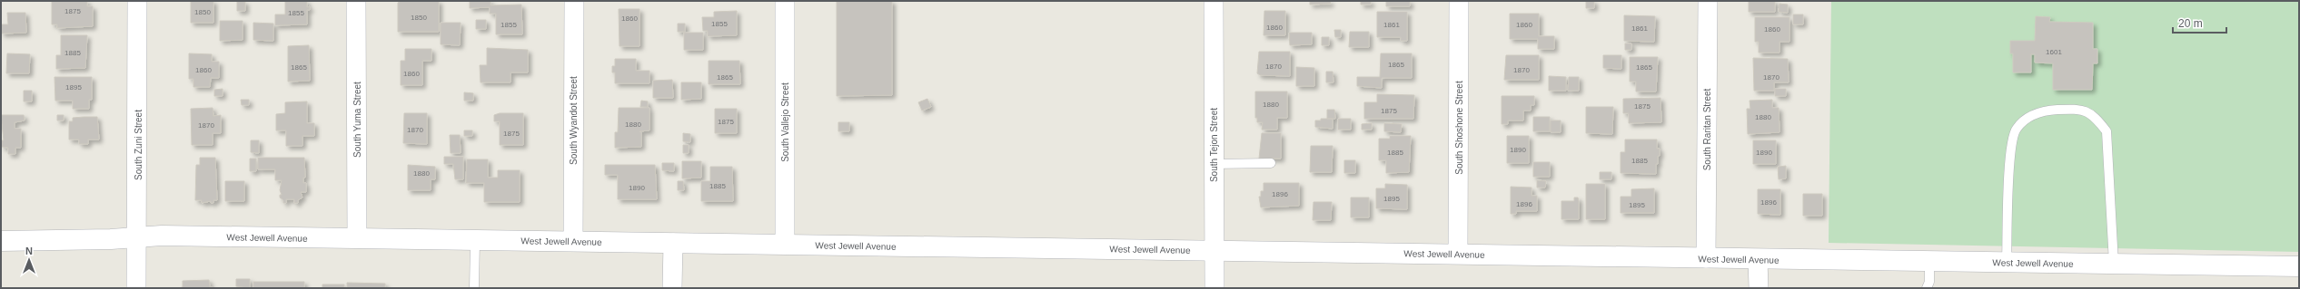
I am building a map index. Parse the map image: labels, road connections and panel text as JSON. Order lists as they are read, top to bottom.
{
  "streets": {
    "street": [
      "South Yuma Street",
      "South Wyandot Street",
      "South Vallejo Street",
      "South Shoshone Street",
      "South Raritan Street",
      "South Zuni Street",
      "South Tejon Street",
      "West Jewell Avenue"
    ]
  },
  "crossings": [
    ["South Yuma Street", "West Jewell Avenue"],
    ["South Wyandot Street", "West Jewell Avenue"],
    ["South Vallejo Street", "West Jewell Avenue"],
    ["South Shoshone Street", "West Jewell Avenue"],
    ["South Raritan Street", "West Jewell Avenue"],
    ["South Zuni Street", "West Jewell Avenue"],
    ["South Tejon Street", "West Jewell Avenue"]
  ],
  "house_numbers": [
    "1875",
    "1850",
    "1855",
    "1850",
    "1860",
    "1855",
    "1855",
    "1861",
    "1860",
    "1860",
    "1861",
    "1860",
    "1601",
    "1885",
    "1865",
    "1870",
    "1865",
    "1865",
    "1860",
    "1870",
    "1860",
    "1865",
    "1870",
    "1895",
    "1880",
    "1875",
    "1875",
    "1880",
    "1875",
    "1880",
    "1870",
    "1870",
    "1875",
    "1890",
    "1885",
    "1890",
    "1885",
    "1880",
    "1885",
    "1890",
    "1896",
    "1895",
    "1896",
    "1896",
    "1895"
  ],
  "scale_bar": "20 m",
  "north": "top"
}
